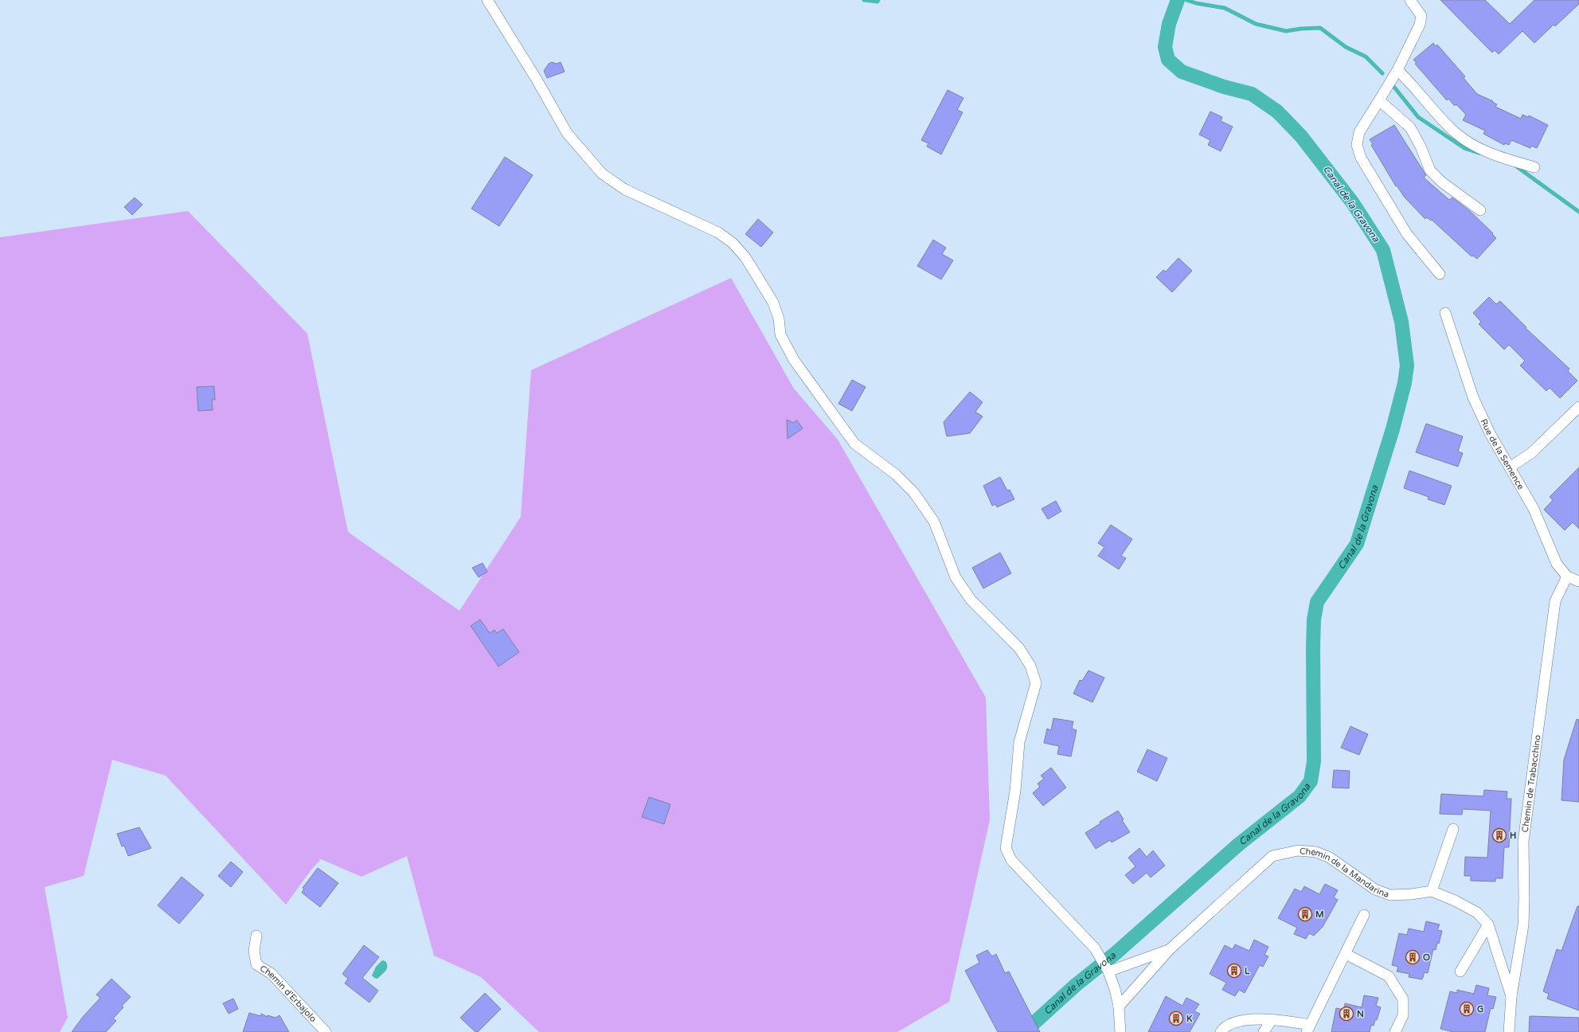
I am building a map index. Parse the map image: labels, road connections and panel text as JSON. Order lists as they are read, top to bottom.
{
  "streets": {
    "street": [
      "Rue de la Semence",
      "Chemin de Trabacchino",
      "Chemin de la Mandarina",
      "Chemin d'Erbajolo"
    ]
  },
  "crossings": [
    ["Rue de la Semence", "Chemin de Trabacchino"]
  ],
  "water": ["Canal de la Gravona"],
  "places": {
    "building": [
      "H",
      "M",
      "O",
      "L",
      "G",
      "N",
      "K"
    ]
  }
}
